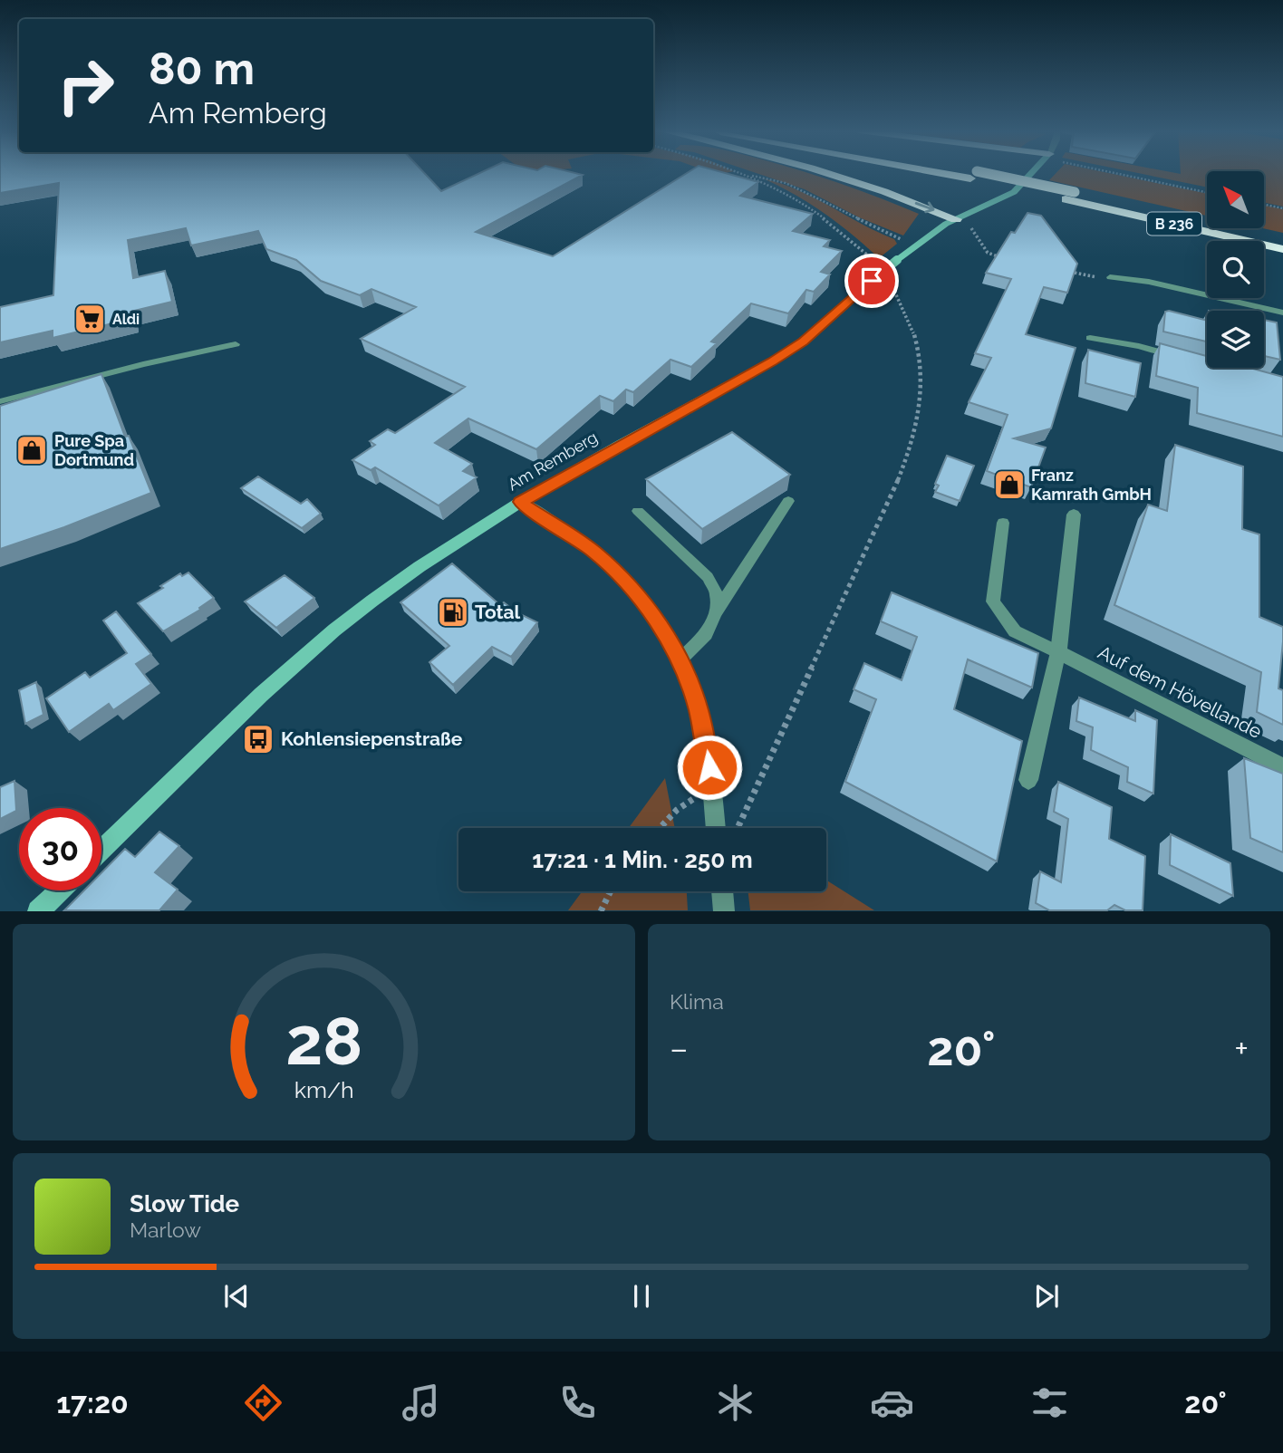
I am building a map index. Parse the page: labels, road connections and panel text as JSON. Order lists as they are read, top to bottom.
{
  "streets": {
    "highway": ["B 236"],
    "street": ["Am Remberg", "Auf dem Hövellande"]
  },
  "places": {
    "supermarket": ["Aldi"],
    "shop": ["Pure Spa Dortmund", "Franz Kamrath GmbH"],
    "fuel station": ["Total"],
    "bus stop": ["Kohlensiepenstraße"]
  },
  "north": "top left",
  "page": {
    "turn": ["80 m", "Am Remberg"],
    "limit": "30",
    "trip": "17:21 · 1 Min. · 250 m",
    "tile": "Klima",
    "heat": ["−", "20°", "+"],
    "song": ["Slow Tide", "Marlow"],
    "tabs": ["17:20", "20°"],
    "gauge": ["28", "km/h"]
  }
}
